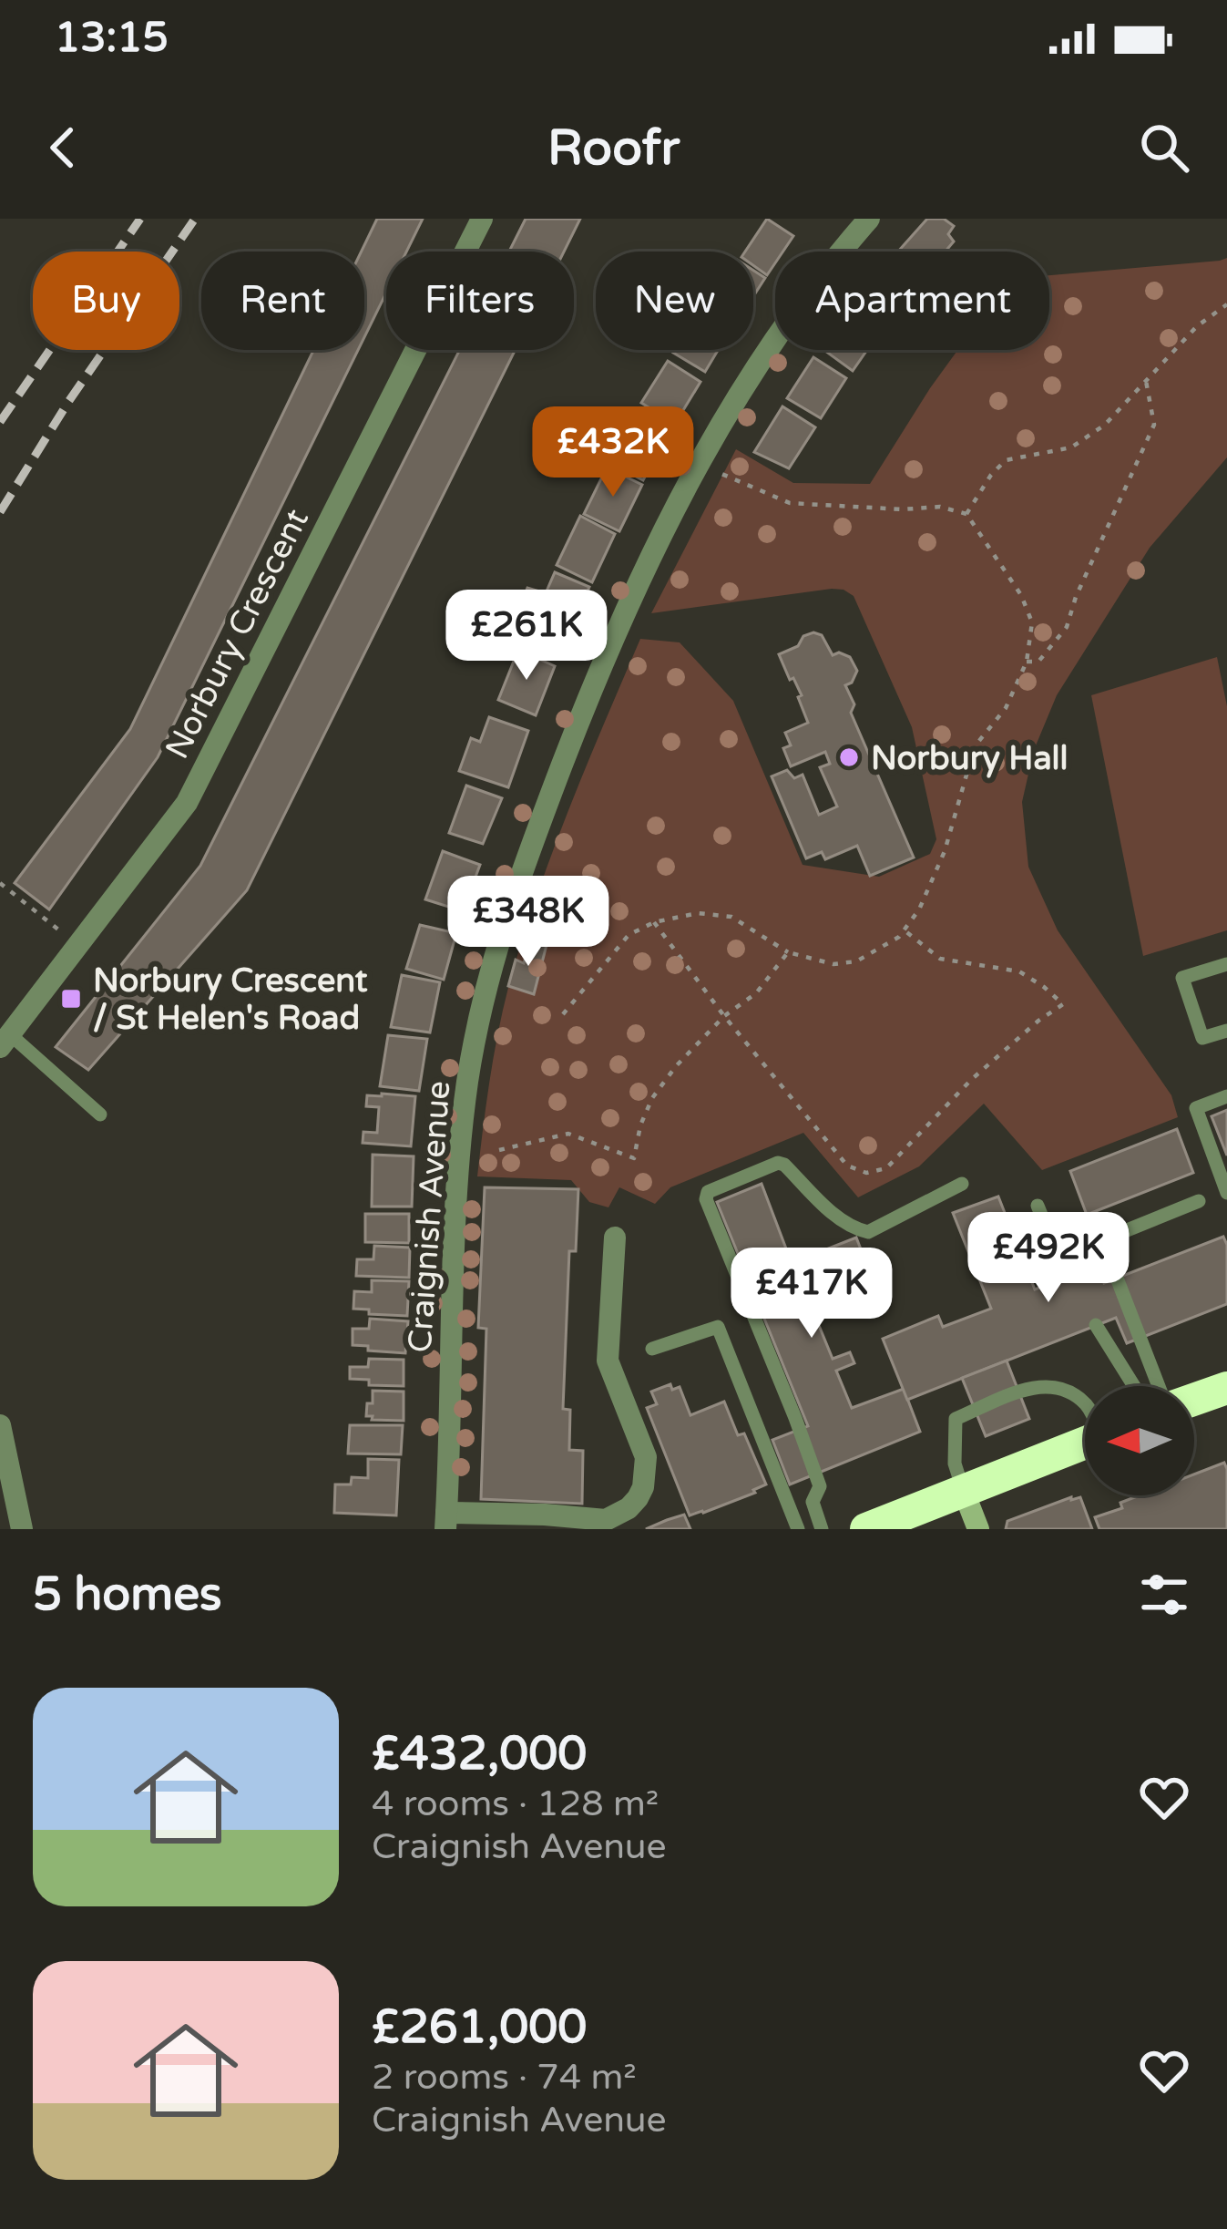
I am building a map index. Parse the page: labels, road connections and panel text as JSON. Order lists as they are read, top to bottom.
{
  "streets": {
    "street": ["Norbury Crescent", "Craignish Avenue"]
  },
  "places": {
    "other": ["Norbury Hall"],
    "transit": ["Norbury Crescent / St Helen's Road"]
  },
  "north": "left",
  "page": {
    "status": "13:15",
    "header": "Roofr",
    "chip": [
      "Buy",
      "Rent",
      "Filters",
      "New",
      "Apartment"
    ],
    "price": [
      "£432K",
      "£261K",
      "£348K",
      "£492K",
      "£417K"
    ],
    "heading": "5 homes",
    "list": [
      {
        "name": "£432,000",
        "note": "4 rooms · 128 m² · Craignish Avenue"
      },
      {
        "name": "£261,000",
        "note": "2 rooms · 74 m² · Craignish Avenue"
      }
    ]
  }
}
